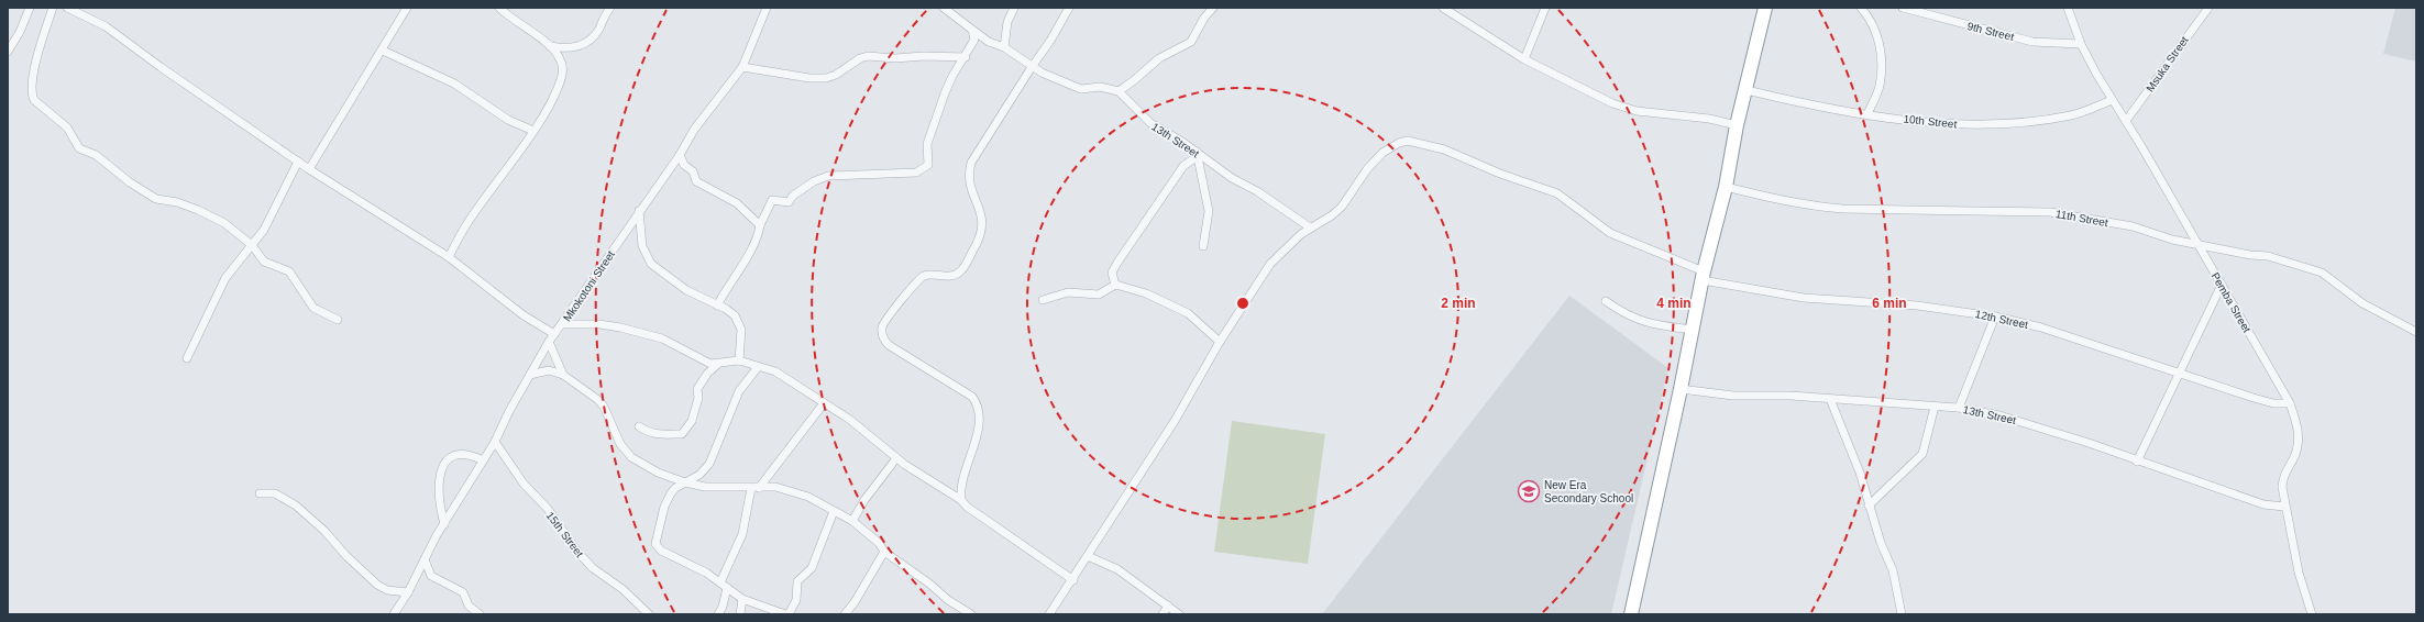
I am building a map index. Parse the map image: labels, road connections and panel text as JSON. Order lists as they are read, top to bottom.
{
  "streets": {
    "street": [
      "9th Street",
      "Msuka Street",
      "10th Street",
      "13th Street",
      "11th Street",
      "Mkokotoni Street",
      "Pemba Street",
      "12th Street",
      "15th Street"
    ]
  },
  "crossings": [
    ["9th Street", "Pemba Street"],
    ["Msuka Street", "Pemba Street"],
    ["10th Street", "Pemba Street"],
    ["13th Street", "Pemba Street"],
    ["13th Street", "12th Street"],
    ["11th Street", "Pemba Street"],
    ["Mkokotoni Street", "15th Street"],
    ["Pemba Street", "12th Street"]
  ],
  "places": {
    "school or university": ["New Era Secondary School"]
  },
  "rings": ["2 min", "4 min", "6 min"]
}
